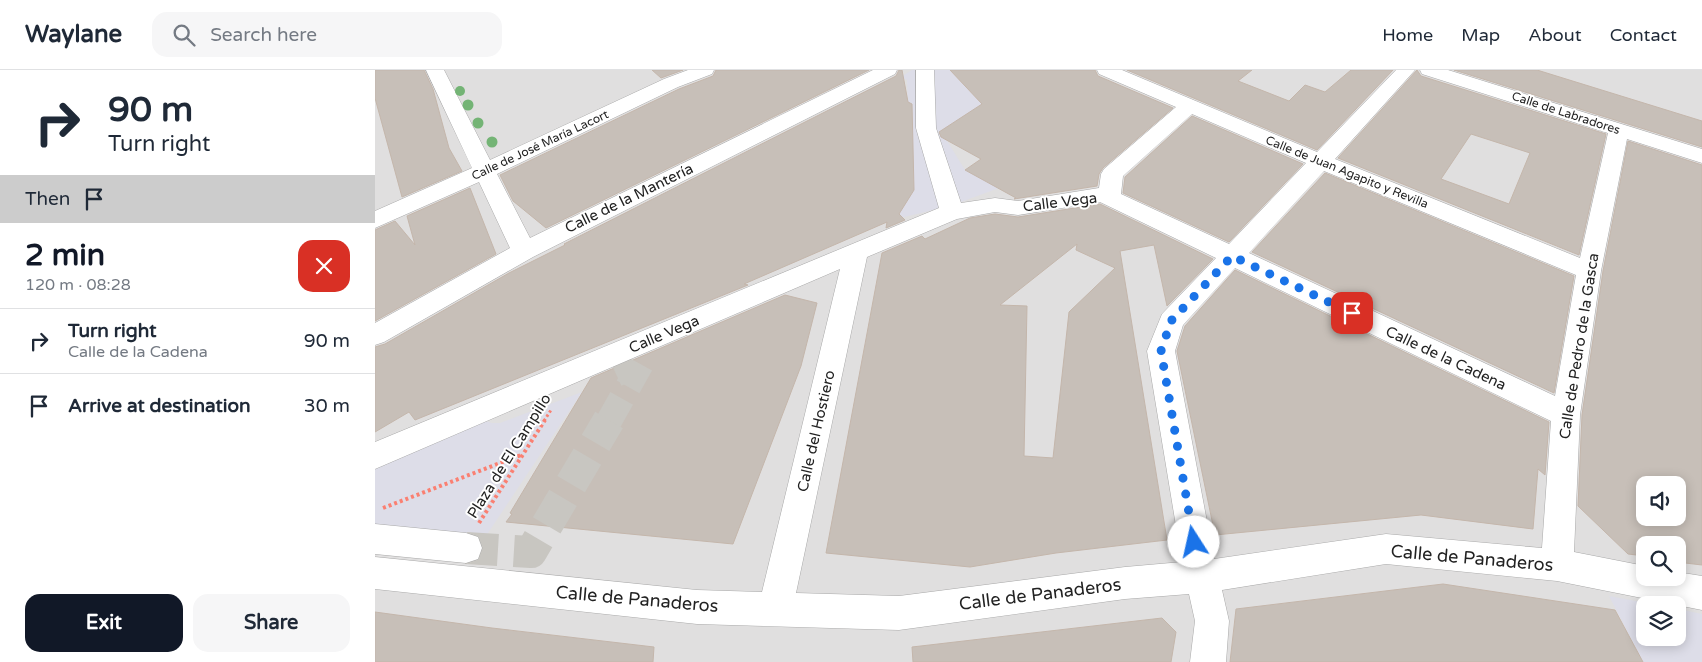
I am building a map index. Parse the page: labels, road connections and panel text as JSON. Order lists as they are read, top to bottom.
{
  "streets": {
    "street": [
      "Calle de Labradores",
      "Calle de José María Lacort",
      "Calle de Juan Agapito y Revilla",
      "Calle de la Mantería",
      "Calle Vega",
      "Calle de Pedro de la Gasca",
      "Calle de la Cadena",
      "Calle del Hostiero",
      "Calle de Panaderos"
    ],
    "path": ["Plaza de El Campillo"]
  },
  "crossings": [
    ["Calle de Labradores", "Calle de Pedro de la Gasca"],
    ["Calle de Juan Agapito y Revilla", "Calle de Pedro de la Gasca"],
    ["Calle Vega", "Calle de la Cadena"],
    ["Calle Vega", "Calle del Hostiero"],
    ["Calle de Pedro de la Gasca", "Calle de la Cadena"],
    ["Calle de Pedro de la Gasca", "Calle de Panaderos"],
    ["Calle del Hostiero", "Calle de Panaderos"]
  ],
  "page": {
    "header": "Waylane",
    "search": "Search here",
    "nav": [
      "Home",
      "Map",
      "About",
      "Contact"
    ],
    "turn": ["90 m", "Turn right"],
    "then": "Then",
    "heading": ["2 min", "120 m · 08:28"],
    "list": [
      {
        "name": "Turn right",
        "note": "Calle de la Cadena",
        "value": "90 m"
      },
      {
        "name": "Arrive at destination",
        "value": "30 m"
      }
    ],
    "buttons": ["Exit", "Share"]
  }
}
